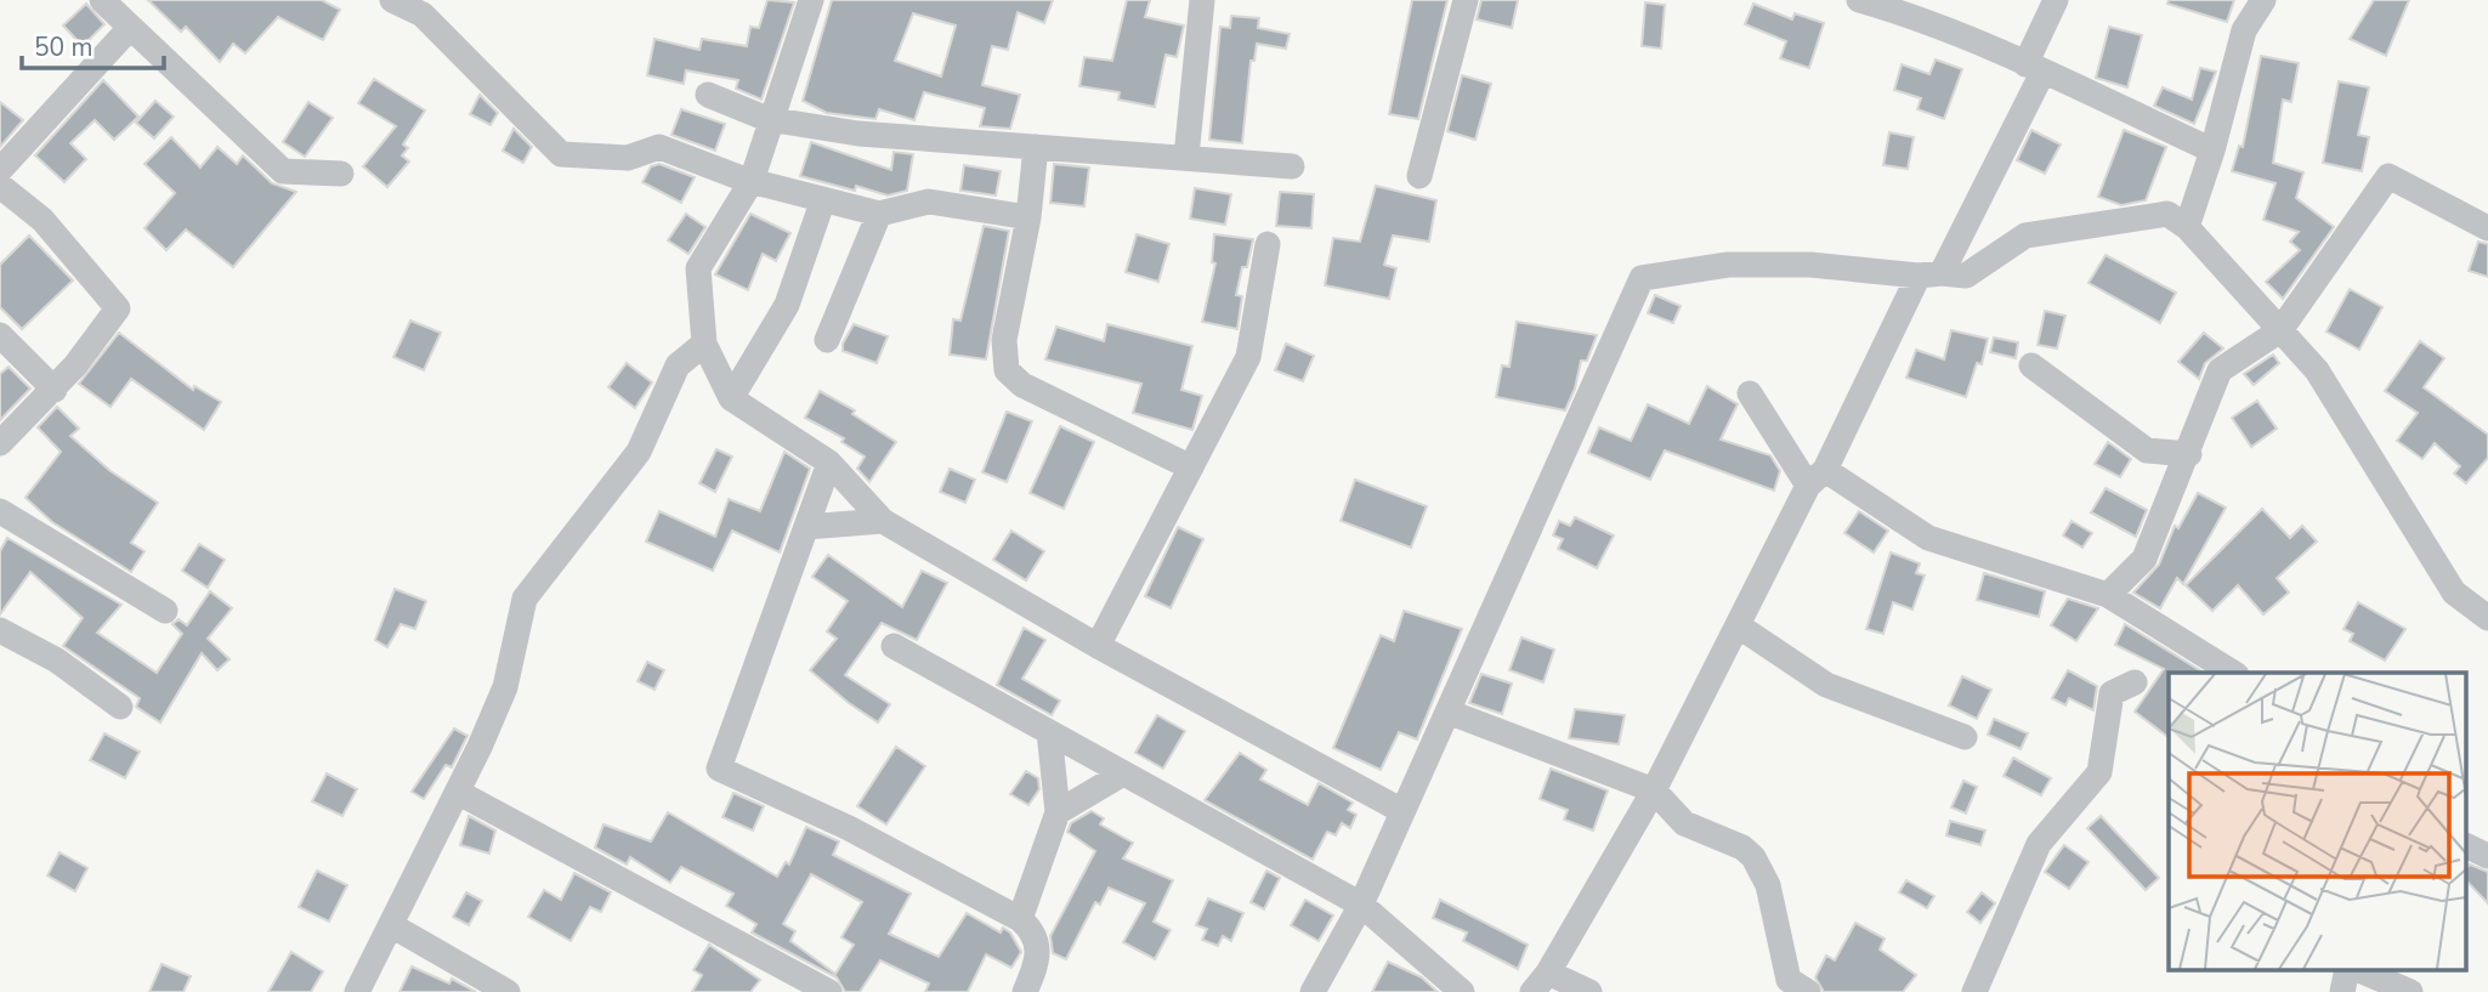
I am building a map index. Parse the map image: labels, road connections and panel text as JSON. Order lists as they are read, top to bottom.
{
  "scale_bar": "50 m"
}
